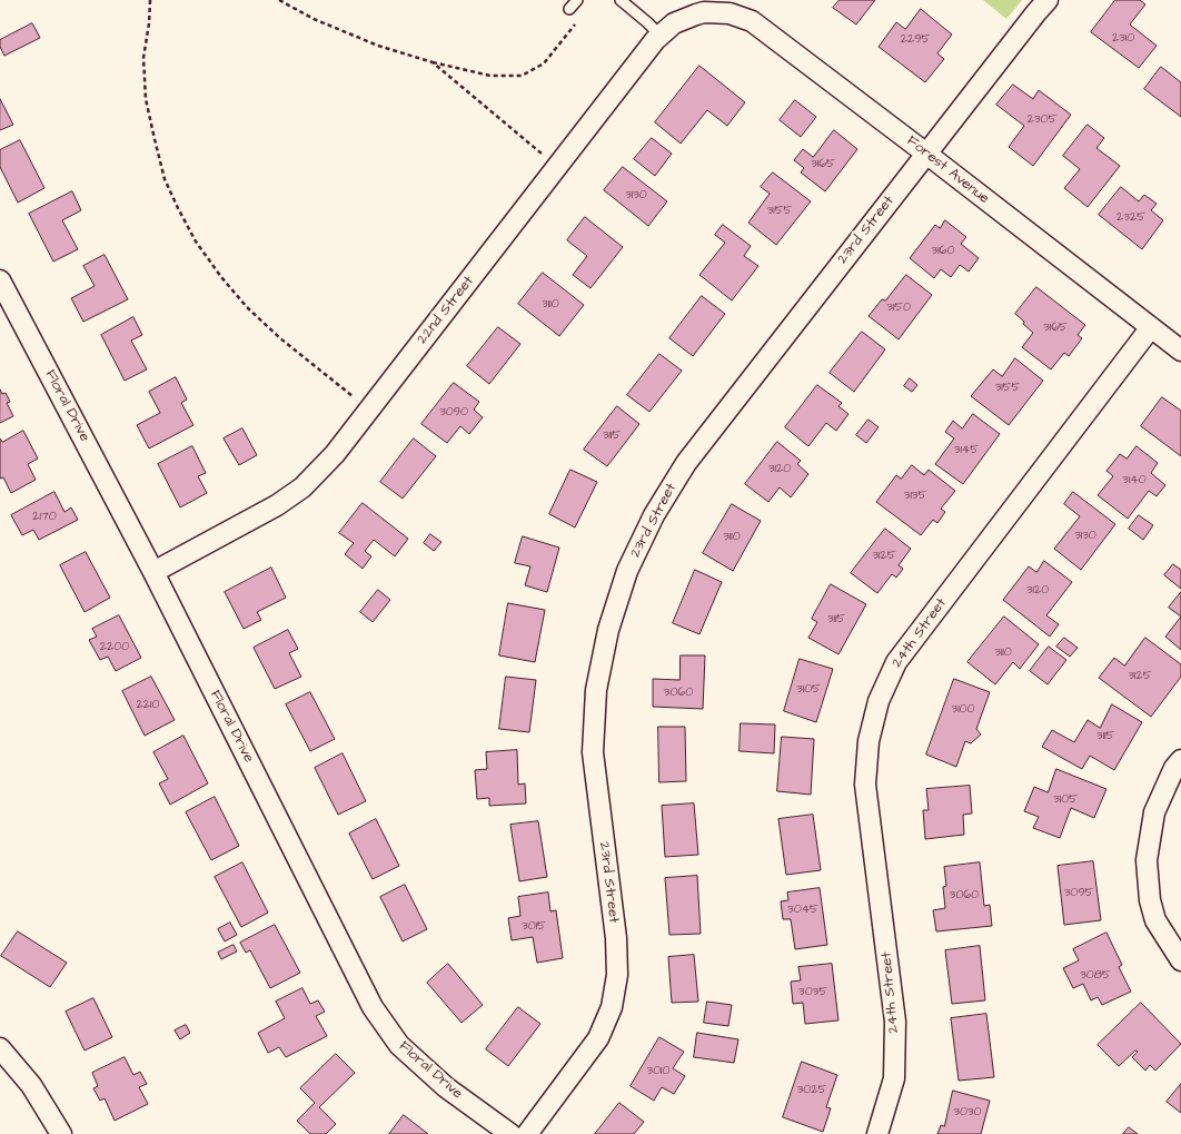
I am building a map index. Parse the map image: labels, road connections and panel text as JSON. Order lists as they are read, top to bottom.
{
  "streets": {
    "street": [
      "Forest Avenue",
      "23rd Street",
      "22nd Street",
      "Floral Drive",
      "24th Street"
    ]
  },
  "crossings": [
    ["Forest Avenue", "23rd Street"],
    ["Forest Avenue", "22nd Street"],
    ["Forest Avenue", "24th Street"],
    ["22nd Street", "Floral Drive"]
  ],
  "house_numbers": [
    "2310",
    "2295",
    "2305",
    "3165",
    "3130",
    "3155",
    "2325",
    "3160",
    "3110",
    "3150",
    "3165",
    "3155",
    "3090",
    "3115",
    "3145",
    "3120",
    "3140",
    "3135",
    "2170",
    "3130",
    "3110",
    "3125",
    "3120",
    "3115",
    "2200",
    "3110",
    "3125",
    "3105",
    "3060",
    "2210",
    "3100",
    "3115",
    "3105",
    "3095",
    "3060",
    "3045",
    "3015",
    "3085",
    "3035",
    "3010",
    "3025",
    "3030"
  ]
}
